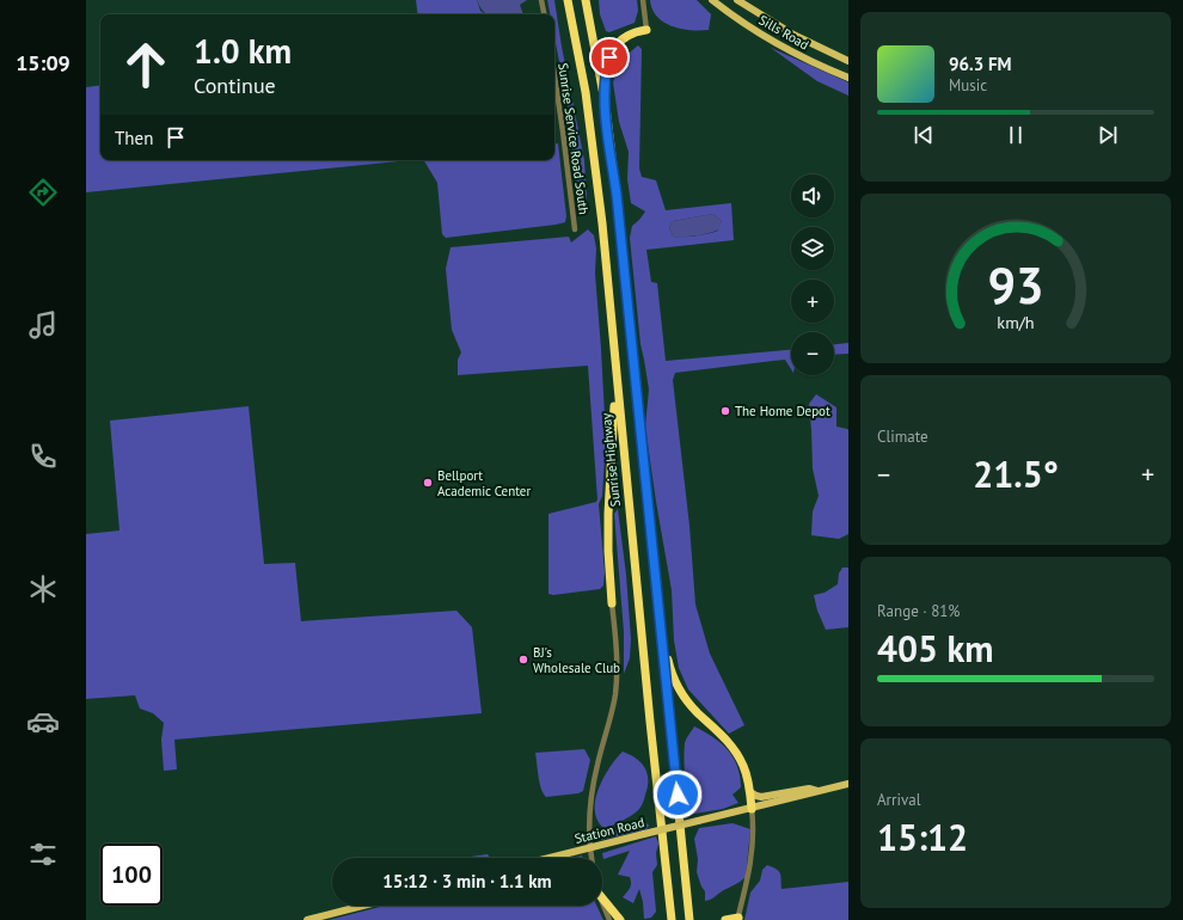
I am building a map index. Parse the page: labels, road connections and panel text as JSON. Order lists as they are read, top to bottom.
{
  "streets": {
    "highway": ["Sunrise Highway"],
    "main road": ["Sills Road", "Station Road"],
    "street": ["Sunrise Service Road South"]
  },
  "places": ["The Home Depot", "Bellport Academic Center", "BJ's Wholesale Club"],
  "page": {
    "tabs": "15:09",
    "turn": ["1.0 km", "Continue"],
    "song": ["96.3 FM", "Music"],
    "then": "Then",
    "map_buttons": ["+", "−"],
    "tile": [
      "Climate",
      ["Range · 81%", "405 km"],
      ["Arrival", "15:12"]
    ],
    "heat": ["−", "21.5°", "+"],
    "limit": "100",
    "trip": "15:12 · 3 min · 1.1 km",
    "gauge": ["93", "km/h"]
  }
}
